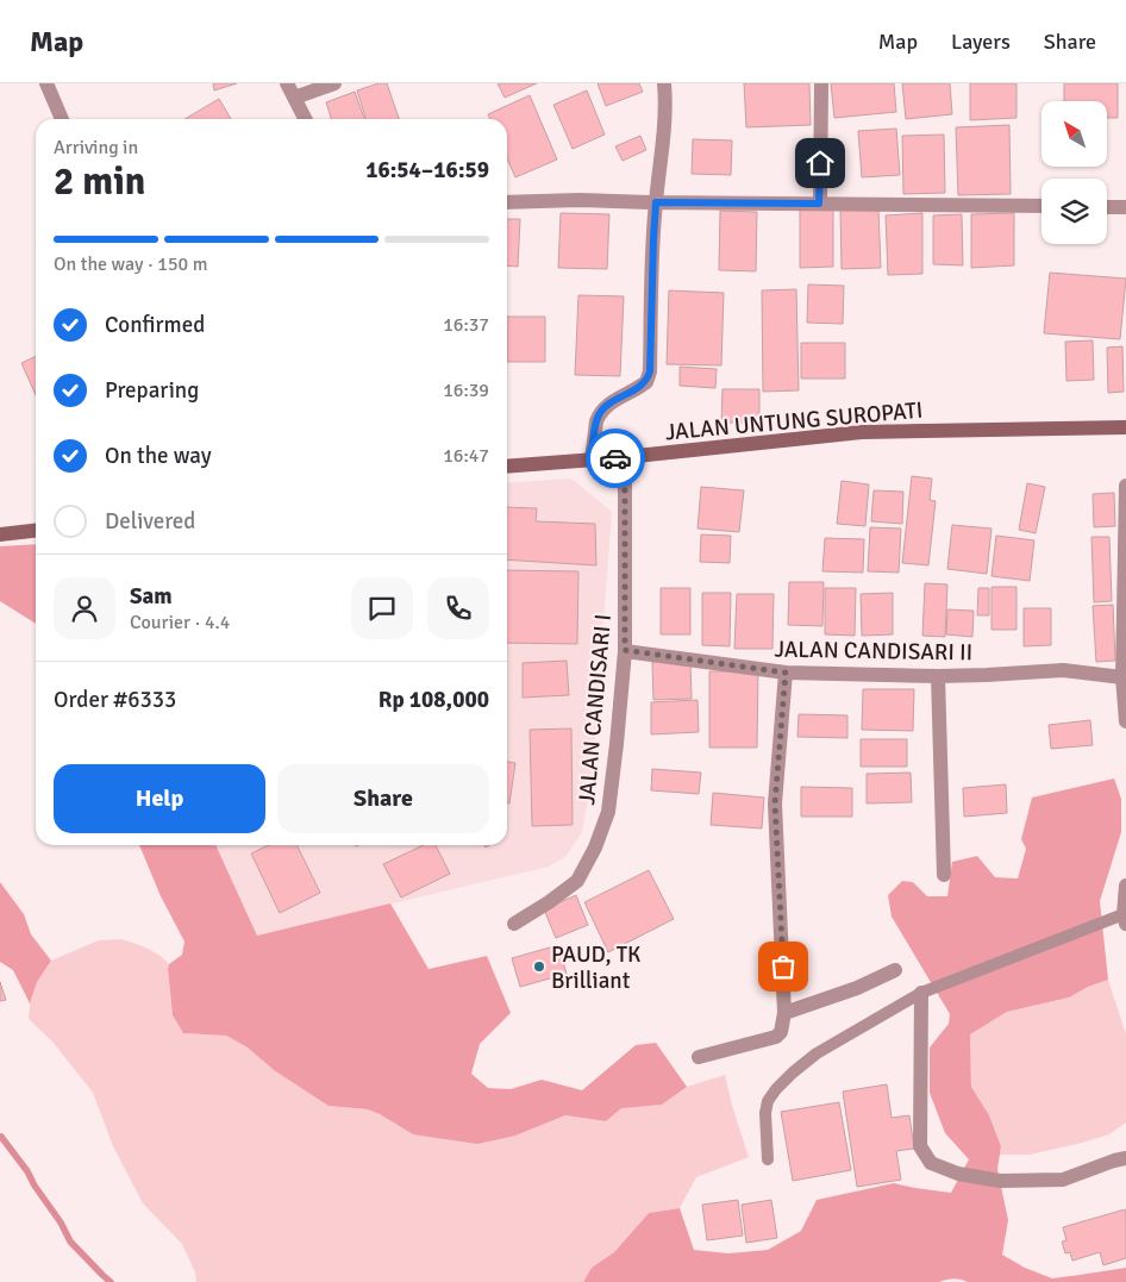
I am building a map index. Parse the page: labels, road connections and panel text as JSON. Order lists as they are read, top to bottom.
{
  "streets": {
    "main road": ["JALAN UNTUNG SUROPATI"],
    "street": ["JALAN CANDISARI II", "JALAN CANDISARI I"]
  },
  "crossings": [
    ["JALAN UNTUNG SUROPATI", "JALAN CANDISARI I"],
    ["JALAN CANDISARI II", "JALAN CANDISARI I"]
  ],
  "places": ["PAUD, TK Brilliant"],
  "north": "top left",
  "page": {
    "header": "Map",
    "nav": ["Map", "Layers", "Share"],
    "heading": ["2 min", "Arriving in", "16:54–16:59"],
    "panel": [
      "Sam",
      "Courier · 4.4",
      "Order #6333",
      "Rp 108,000"
    ],
    "bar": "On the way · 150 m",
    "list": [
      ["Confirmed", "16:37"],
      ["Preparing", "16:39"],
      ["On the way", "16:47"],
      "Delivered"
    ],
    "buttons": ["Help", "Share"]
  }
}
